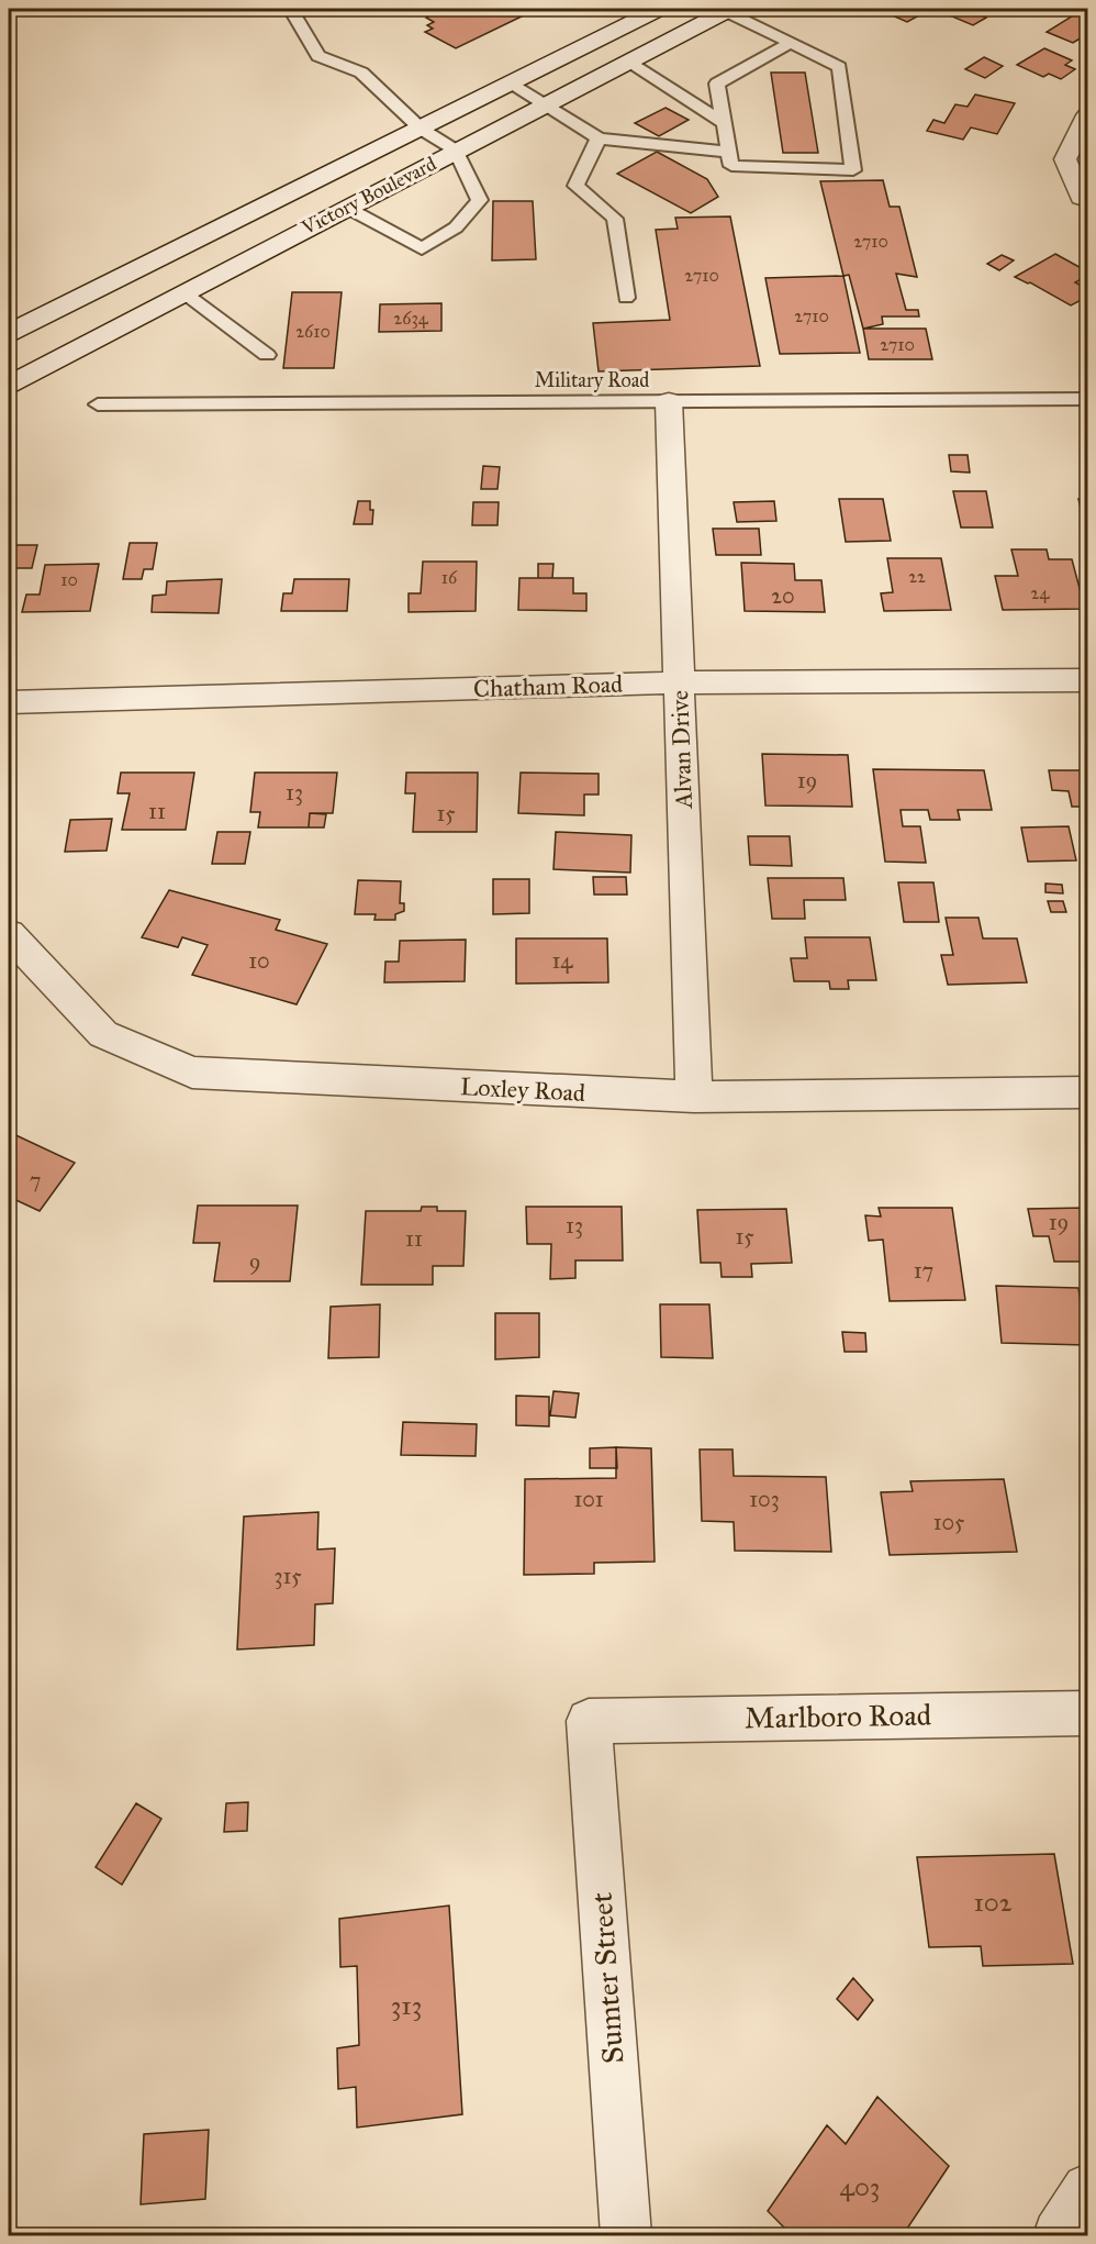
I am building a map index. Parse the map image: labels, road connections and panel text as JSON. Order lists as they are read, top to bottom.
{
  "streets": {
    "street": [
      "Victory Boulevard",
      "Chatham Road",
      "Alvan Drive",
      "Loxley Road",
      "Marlboro Road",
      "Sumter Street"
    ],
    "lane": ["Military Road"]
  },
  "crossings": [
    ["Military Road", "Alvan Drive"],
    ["Chatham Road", "Alvan Drive"],
    ["Alvan Drive", "Loxley Road"],
    ["Marlboro Road", "Sumter Street"]
  ],
  "house_numbers": [
    "2710",
    "2710",
    "2710",
    "2634",
    "2610",
    "2710",
    "22",
    "16",
    "10",
    "24",
    "20",
    "19",
    "13",
    "11",
    "15",
    "10",
    "14",
    "7",
    "19",
    "13",
    "15",
    "11",
    "9",
    "17",
    "101",
    "103",
    "105",
    "315",
    "102",
    "313",
    "403"
  ]
}
